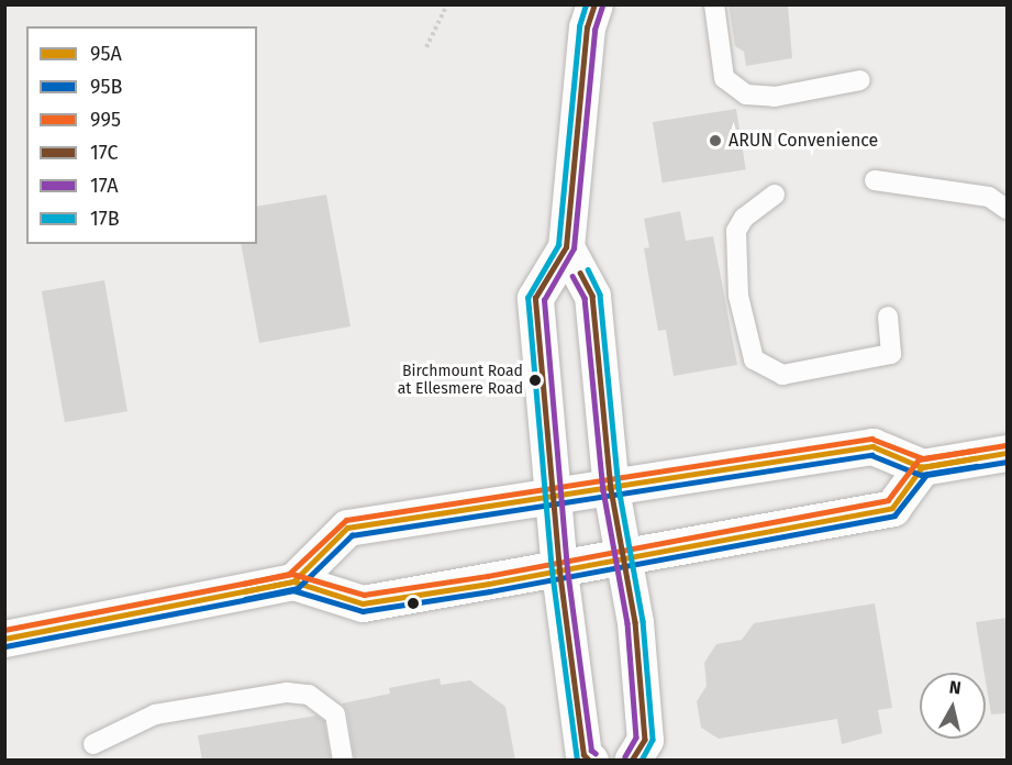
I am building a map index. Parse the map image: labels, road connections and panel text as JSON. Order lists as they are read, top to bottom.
{
  "places": ["ARUN Convenience", "Birchmount Road at Ellesmere Road"],
  "lines": [
    "transit line 17C",
    "transit line 17B",
    "transit line 17A",
    "transit line 995",
    "transit line 95A",
    "transit line 95B"
  ],
  "legend": [
    "95A",
    "95B",
    "995",
    "17C",
    "17A",
    "17B"
  ],
  "north": "top"
}
